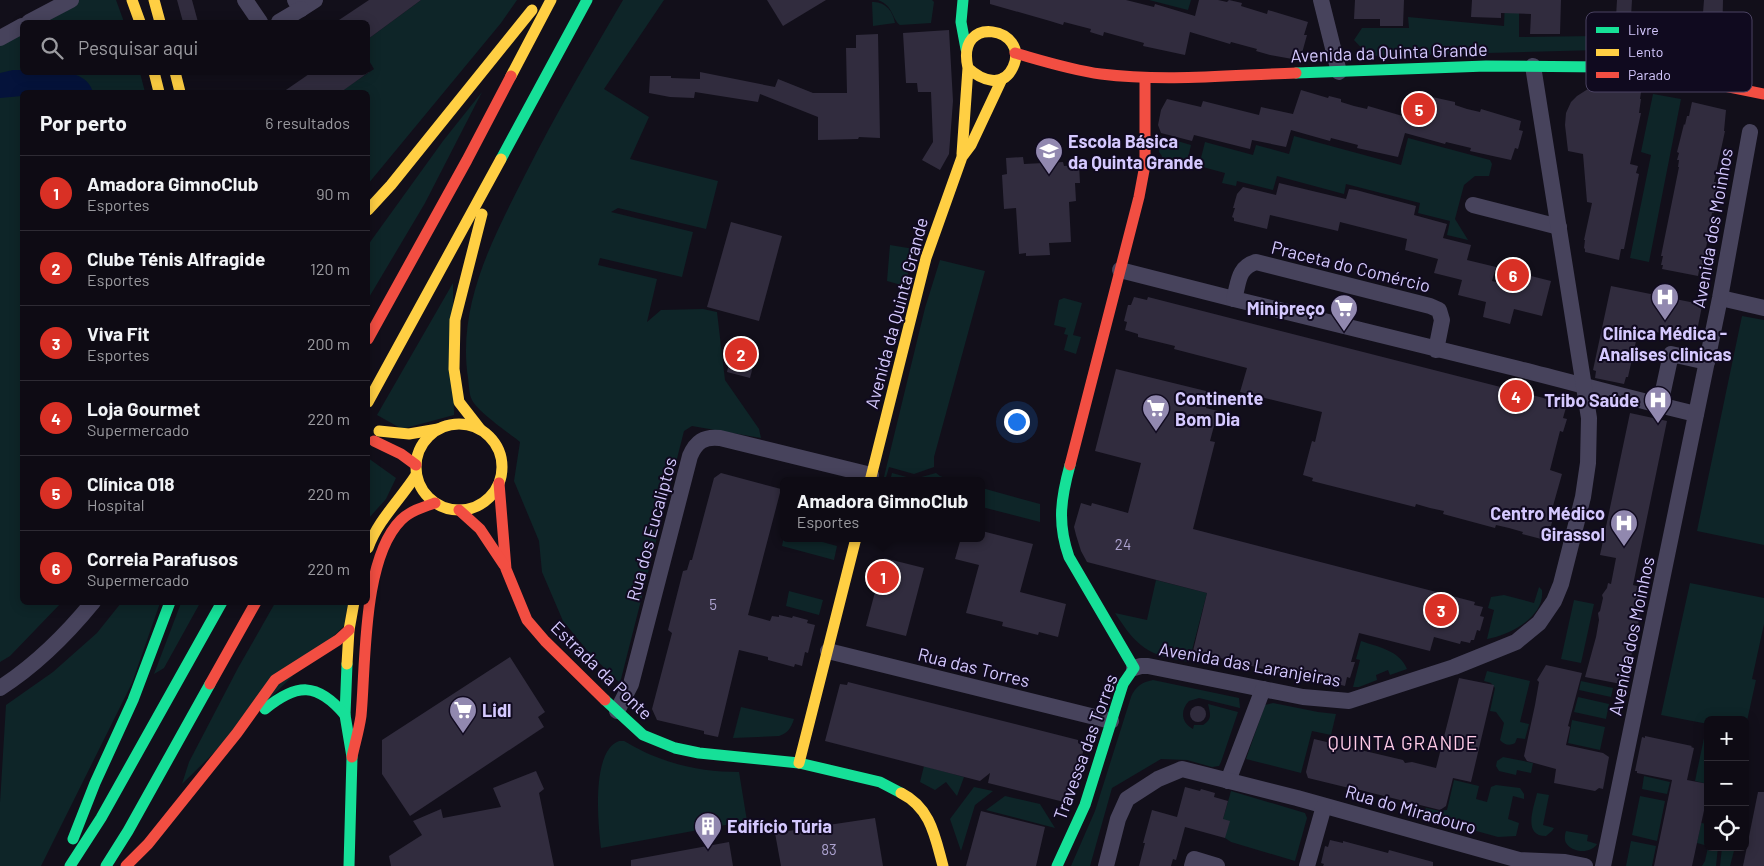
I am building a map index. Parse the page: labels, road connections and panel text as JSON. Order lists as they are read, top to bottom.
{
  "streets": {
    "main road": [
      "Avenida da Quinta Grande",
      "Avenida das Laranjeiras",
      "Estrada da Ponte",
      "Travessa das Torres"
    ],
    "street": [
      "Avenida dos Moinhos",
      "Praceta do Comércio",
      "Rua dos Eucaliptos",
      "Rua das Torres",
      "Rua do Miradouro"
    ]
  },
  "crossings": [
    ["Avenida da Quinta Grande", "Avenida das Laranjeiras"],
    ["Rua dos Eucaliptos", "Estrada da Ponte"],
    ["Avenida das Laranjeiras", "Travessa das Torres"],
    ["Rua das Torres", "Travessa das Torres"]
  ],
  "districts": ["QUINTA GRANDE"],
  "places": {
    "school or university": ["Escola Básica da Quinta Grande"],
    "hospital": ["Clínica Médica - Analises clinicas", "Tribo Saúde", "Centro Médico Girassol"],
    "supermarket": ["Minipreço", "Continente Bom Dia", "Lidl"],
    "building": ["Edifício Túria"]
  },
  "house_numbers": ["24", "5", "83"],
  "legend": ["Livre", "Lento", "Parado"],
  "page": {
    "search": "Pesquisar aqui",
    "heading": ["Por perto", "6 resultados"],
    "pins": [
      "5",
      "6",
      "2",
      "4",
      "1",
      "3"
    ],
    "list": [
      {
        "mark": "1",
        "name": "Amadora GimnoClub",
        "note": "Esportes",
        "value": "90 m"
      },
      {
        "mark": "2",
        "name": "Clube Ténis Alfragide",
        "note": "Esportes",
        "value": "120 m"
      },
      {
        "mark": "3",
        "name": "Viva Fit",
        "note": "Esportes",
        "value": "200 m"
      },
      {
        "mark": "4",
        "name": "Loja Gourmet",
        "note": "Supermercado",
        "value": "220 m"
      },
      {
        "mark": "5",
        "name": "Clínica 018",
        "note": "Hospital",
        "value": "220 m"
      },
      {
        "mark": "6",
        "name": "Correia Parafusos",
        "note": "Supermercado",
        "value": "220 m"
      }
    ],
    "popup": ["Amadora GimnoClub", "Esportes"],
    "map_buttons": ["+", "−"]
  }
}
